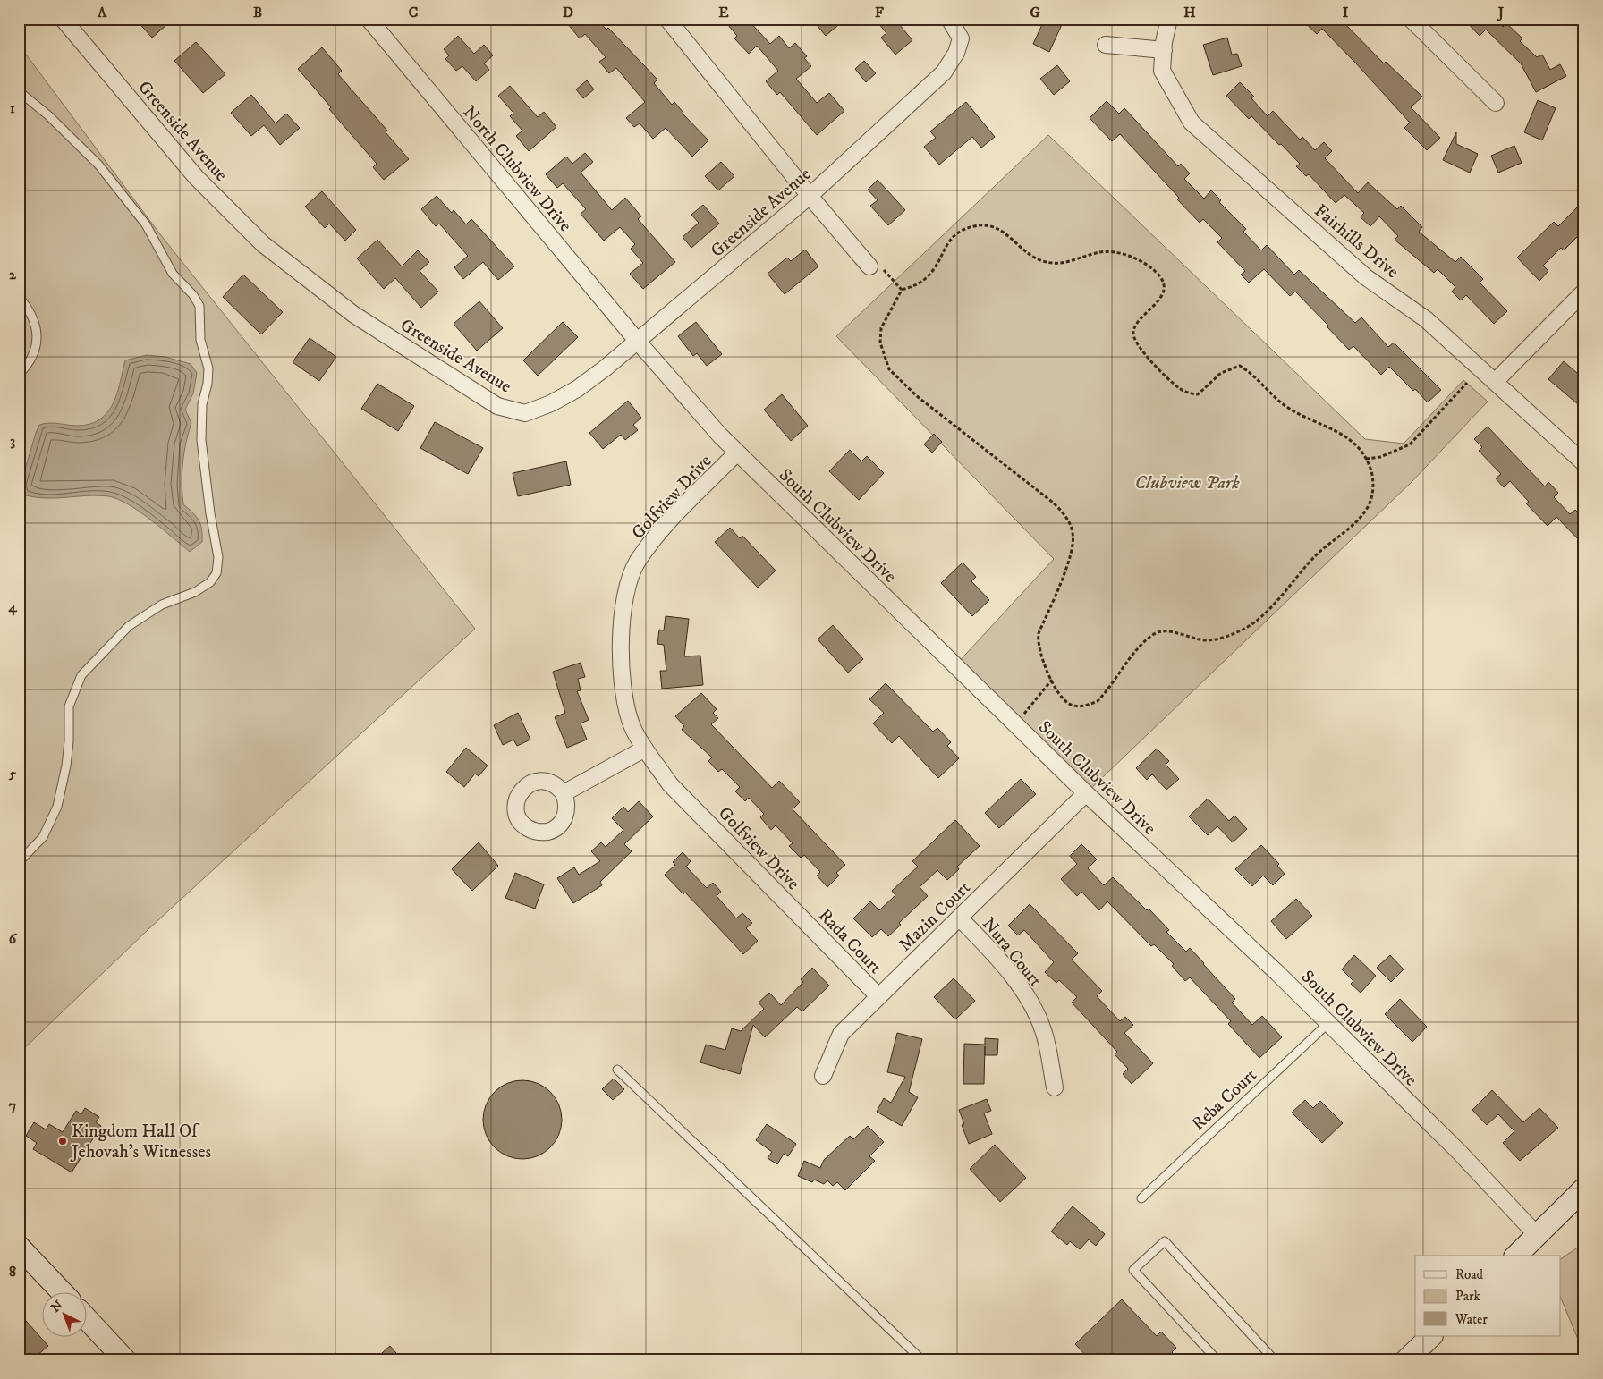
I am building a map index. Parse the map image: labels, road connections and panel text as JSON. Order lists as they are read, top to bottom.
{
  "streets": {
    "street": [
      "Greenside Avenue",
      "North Clubview Drive",
      "Fairhills Drive",
      "Golfview Drive",
      "South Clubview Drive",
      "Mazin Court",
      "Rada Court",
      "Nura Court"
    ],
    "lane": ["Reba Court"]
  },
  "crossings": [
    ["Greenside Avenue", "North Clubview Drive"],
    ["Greenside Avenue", "South Clubview Drive"],
    ["North Clubview Drive", "South Clubview Drive"],
    ["Golfview Drive", "South Clubview Drive"],
    ["Golfview Drive", "Rada Court"],
    ["South Clubview Drive", "Mazin Court"],
    ["South Clubview Drive", "Reba Court"],
    ["Mazin Court", "Rada Court"],
    ["Mazin Court", "Nura Court"]
  ],
  "parks": ["Clubview Park"],
  "places": ["Kingdom Hall Of Jehovah's Witnesses"],
  "legend": ["Road", "Park", "Water"],
  "north": "top left",
  "grid": {
    "columns": [
      "A",
      "B",
      "C",
      "D",
      "E",
      "F",
      "G",
      "H",
      "I",
      "J"
    ],
    "rows": [
      "1",
      "2",
      "3",
      "4",
      "5",
      "6",
      "7",
      "8"
    ]
  }
}
